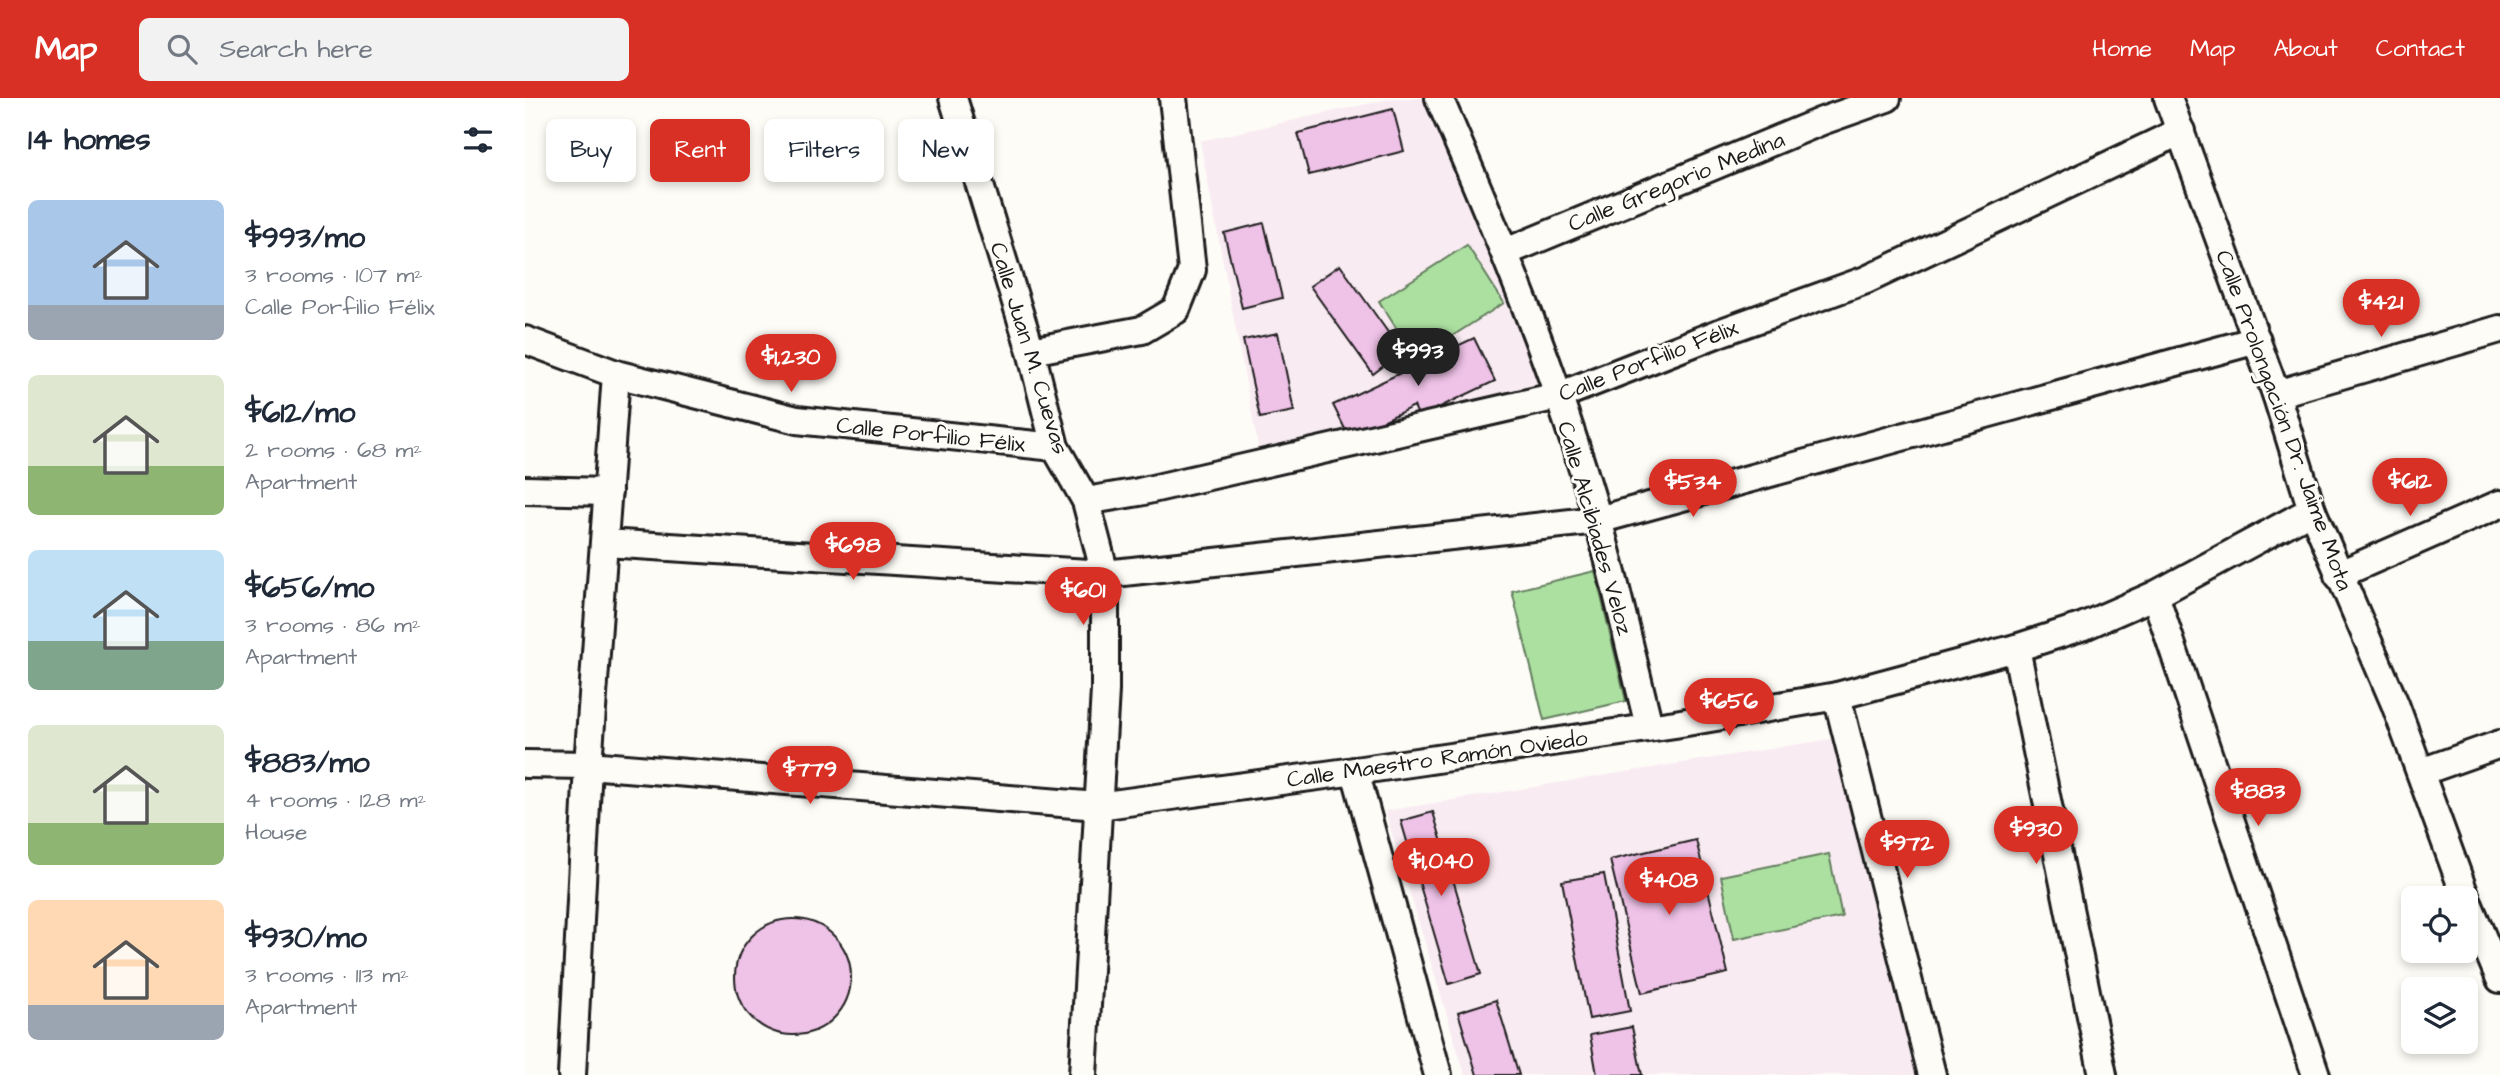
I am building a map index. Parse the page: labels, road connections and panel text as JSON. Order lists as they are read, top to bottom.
{
  "streets": {
    "street": [
      "Calle Gregorio Medina",
      "Calle Juan M. Cuevas",
      "Calle Porfilio Félix",
      "Calle Prolongación Dr. Jaime Mota",
      "Calle Alcibiades Veloz",
      "Calle Maestro Ramón Oviedo"
    ]
  },
  "crossings": [
    ["Calle Gregorio Medina", "Calle Alcibiades Veloz"],
    ["Calle Juan M. Cuevas", "Calle Porfilio Félix"],
    ["Calle Juan M. Cuevas", "Calle Maestro Ramón Oviedo"],
    ["Calle Porfilio Félix", "Calle Prolongación Dr. Jaime Mota"],
    ["Calle Porfilio Félix", "Calle Alcibiades Veloz"],
    ["Calle Prolongación Dr. Jaime Mota", "Calle Maestro Ramón Oviedo"],
    ["Calle Alcibiades Veloz", "Calle Maestro Ramón Oviedo"]
  ],
  "page": {
    "header": "Map",
    "search": "Search here",
    "nav": [
      "Home",
      "Map",
      "About",
      "Contact"
    ],
    "heading": "14 homes",
    "chip": [
      "Buy",
      "Rent",
      "Filters",
      "New"
    ],
    "list": [
      {
        "name": "$993/mo",
        "note": "3 rooms · 107 m² · Calle Porfilio Félix"
      },
      {
        "name": "$612/mo",
        "note": "2 rooms · 68 m² · Apartment"
      },
      {
        "name": "$656/mo",
        "note": "3 rooms · 86 m² · Apartment"
      },
      {
        "name": "$883/mo",
        "note": "4 rooms · 128 m² · House"
      },
      {
        "name": "$930/mo",
        "note": "3 rooms · 113 m² · Apartment"
      }
    ],
    "price": [
      "$421",
      "$993",
      "$1,230",
      "$612",
      "$534",
      "$698",
      "$601",
      "$656",
      "$779",
      "$883",
      "$930",
      "$972",
      "$1,040",
      "$408"
    ]
  }
}
